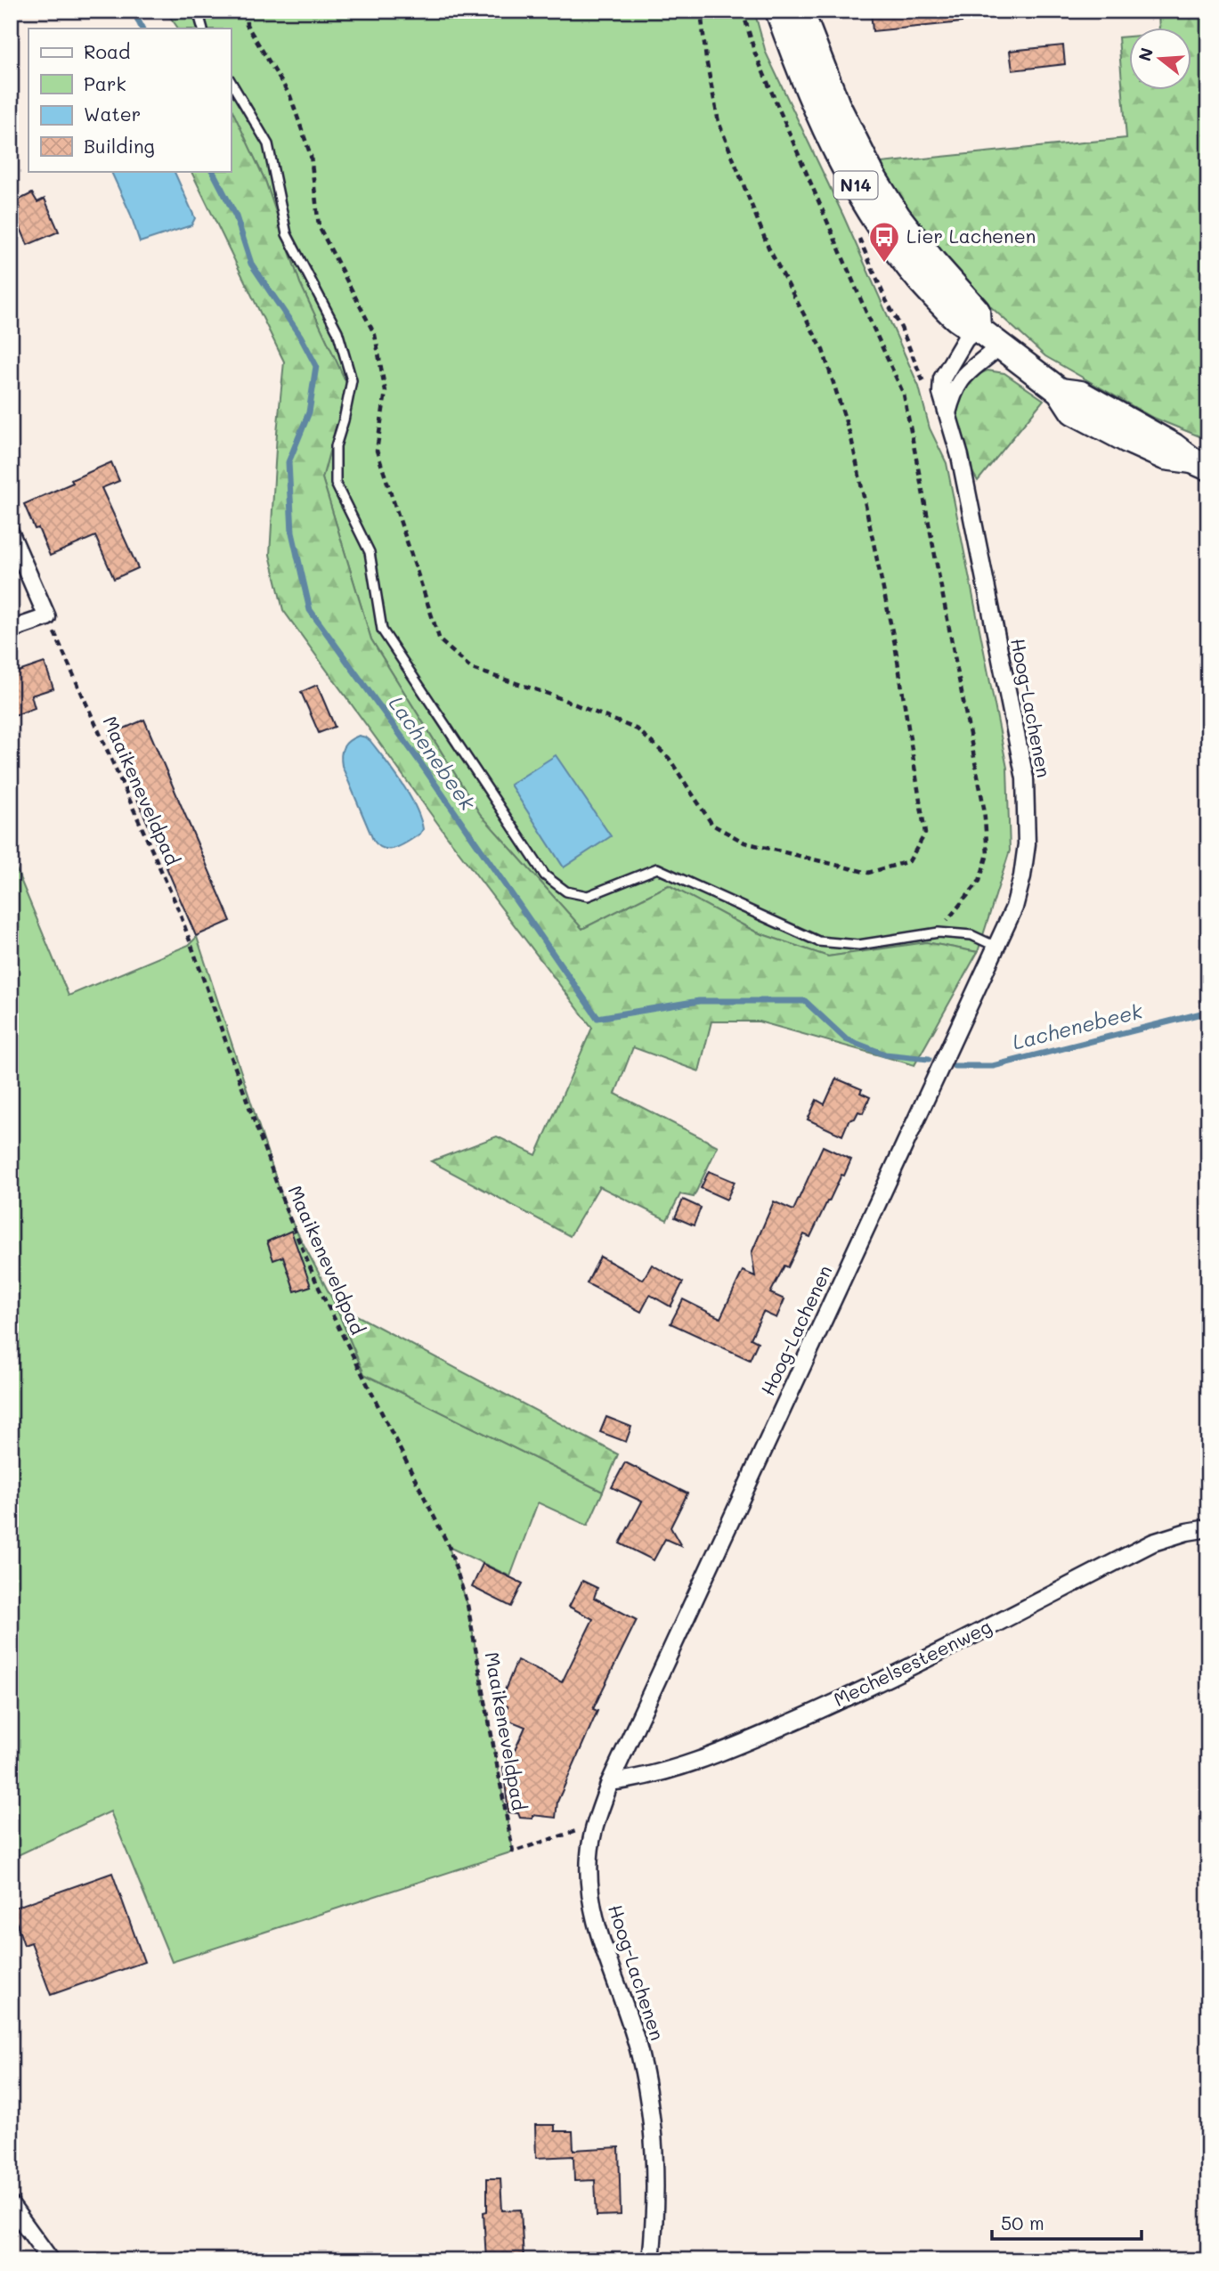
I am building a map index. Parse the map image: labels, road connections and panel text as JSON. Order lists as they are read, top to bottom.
{
  "streets": {
    "main road": ["N14"],
    "street": ["Hoog-Lachenen", "Mechelsesteenweg"],
    "path": ["Maaikeneveldpad"]
  },
  "crossings": [
    ["N14", "Hoog-Lachenen"],
    ["Hoog-Lachenen", "Mechelsesteenweg"]
  ],
  "water": ["Lachenebeek"],
  "places": {
    "bus stop": ["Lier Lachenen"]
  },
  "legend": [
    "Road",
    "Park",
    "Water",
    "Building"
  ],
  "scale_bar": "50 m",
  "north": "left"
}
